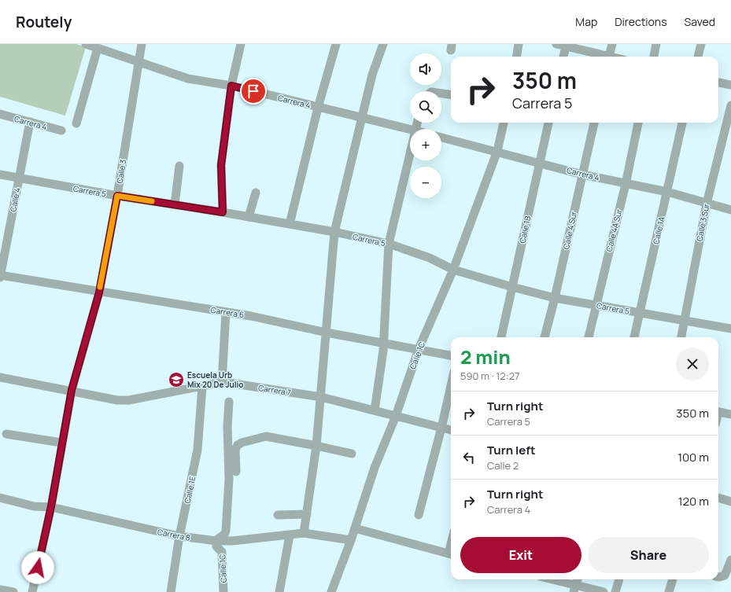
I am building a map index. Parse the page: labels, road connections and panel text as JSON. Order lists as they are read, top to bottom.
{
  "streets": {
    "street": [
      "Carrera 4",
      "Calle 3",
      "Carrera 5",
      "Calle 4",
      "Calle 3 Sur",
      "Calle 1B",
      "Calle 4 Sur",
      "Calle 4A Sur",
      "Calle 1A",
      "Carrera 6",
      "Calle 1C",
      "Carrera 7",
      "Calle 1E",
      "Carrera 8"
    ]
  },
  "crossings": [
    ["Carrera 4", "Calle 3"],
    ["Carrera 4", "Calle 4"],
    ["Carrera 4", "Calle 3 Sur"],
    ["Carrera 4", "Calle 1B"],
    ["Carrera 4", "Calle 4 Sur"],
    ["Carrera 4", "Calle 4A Sur"],
    ["Carrera 4", "Calle 1A"],
    ["Carrera 4", "Calle 1C"],
    ["Calle 3", "Carrera 5"],
    ["Calle 3", "Carrera 6"],
    ["Calle 3", "Carrera 7"],
    ["Calle 3", "Carrera 8"],
    ["Carrera 5", "Calle 4"],
    ["Carrera 5", "Calle 3 Sur"],
    ["Carrera 5", "Calle 1B"],
    ["Carrera 5", "Calle 4 Sur"],
    ["Carrera 5", "Calle 4A Sur"],
    ["Carrera 5", "Calle 1A"],
    ["Carrera 5", "Calle 1C"],
    ["Calle 4", "Carrera 6"],
    ["Carrera 6", "Calle 1C"],
    ["Calle 1C", "Carrera 7"],
    ["Calle 1C", "Carrera 8"],
    ["Carrera 7", "Calle 1E"],
    ["Calle 1E", "Carrera 8"]
  ],
  "places": {
    "school or university": ["Escuela Urb Mix 20 De Julio"]
  },
  "page": {
    "header": "Routely",
    "nav": ["Map", "Directions", "Saved"],
    "map_buttons": ["+", "−"],
    "turn": ["350 m", "Carrera 5"],
    "heading": ["2 min", "590 m · 12:27"],
    "list": [
      {
        "name": "Turn right",
        "note": "Carrera 5",
        "value": "350 m"
      },
      {
        "name": "Turn left",
        "note": "Calle 2",
        "value": "100 m"
      },
      {
        "name": "Turn right",
        "note": "Carrera 4",
        "value": "120 m"
      }
    ],
    "buttons": ["Exit", "Share"]
  }
}
